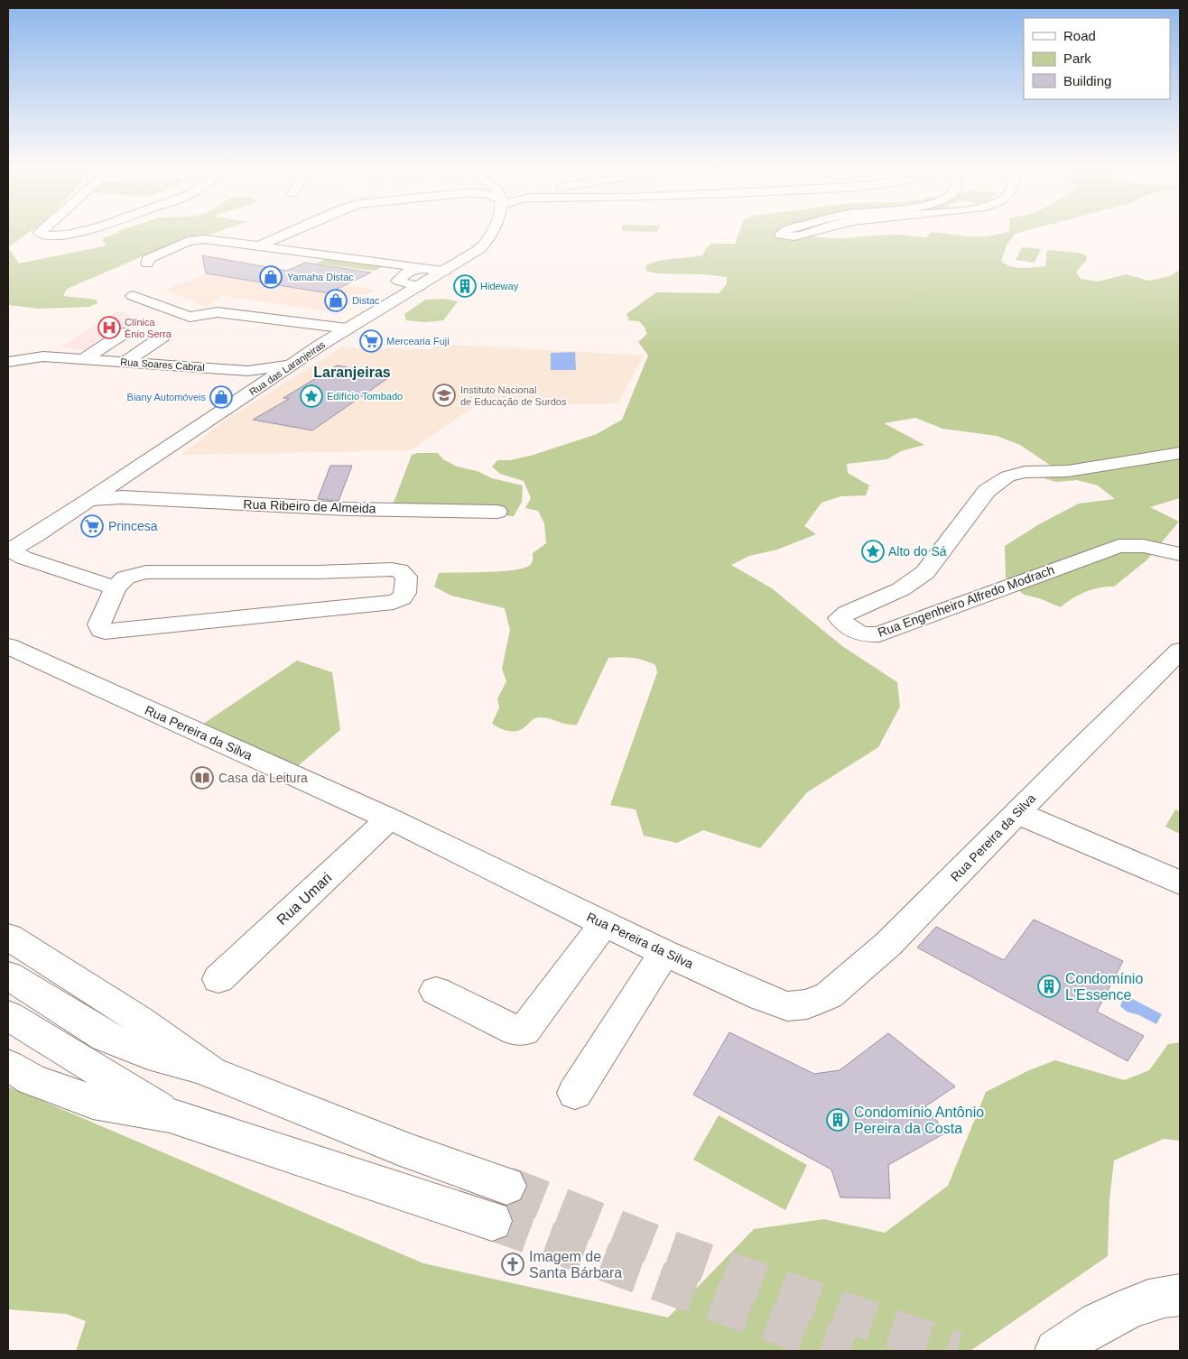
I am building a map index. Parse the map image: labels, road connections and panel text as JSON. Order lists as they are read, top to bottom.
{
  "streets": {
    "street": [
      "Rua Soares Cabral",
      "Rua das Laranjeiras",
      "Rua Ribeiro de Almeida",
      "Rua Engenheiro Alfredo Modrach",
      "Rua Pereira da Silva",
      "Rua Umari"
    ]
  },
  "crossings": [
    ["Rua Soares Cabral", "Rua das Laranjeiras"],
    ["Rua das Laranjeiras", "Rua Ribeiro de Almeida"],
    ["Rua Pereira da Silva", "Rua Umari"]
  ],
  "districts": ["Laranjeiras"],
  "places": {
    "shop": ["Yamaha Distac", "Distac", "Biany Automóveis"],
    "building": ["Hideway", "Condomínio L'Essence", "Condomínio Antônio Pereira da Costa"],
    "hospital": ["Clínica Ênio Serra"],
    "supermarket": ["Mercearia Fuji", "Princesa"],
    "school or university": ["Instituto Nacional de Educação de Surdos"],
    "place": ["Edifício Tombado", "Alto do Sá"],
    "library": ["Casa da Leitura"],
    "church": ["Imagem de Santa Bárbara"]
  },
  "legend": ["Road", "Park", "Building"]
}
